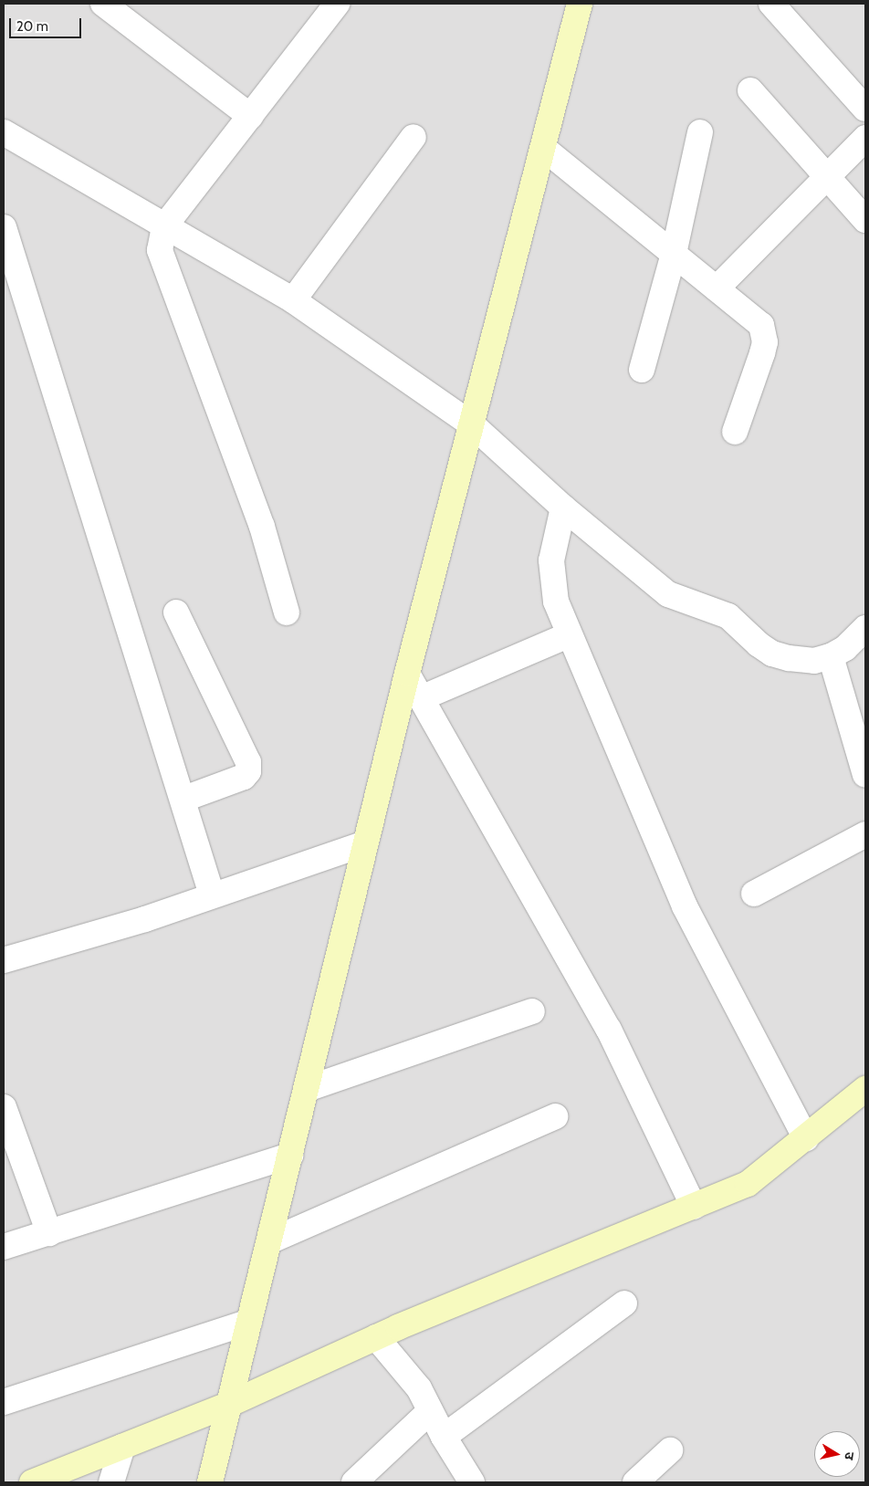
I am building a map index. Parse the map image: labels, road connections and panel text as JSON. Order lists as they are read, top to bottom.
{
  "scale_bar": "20 m",
  "north": "right"
}
